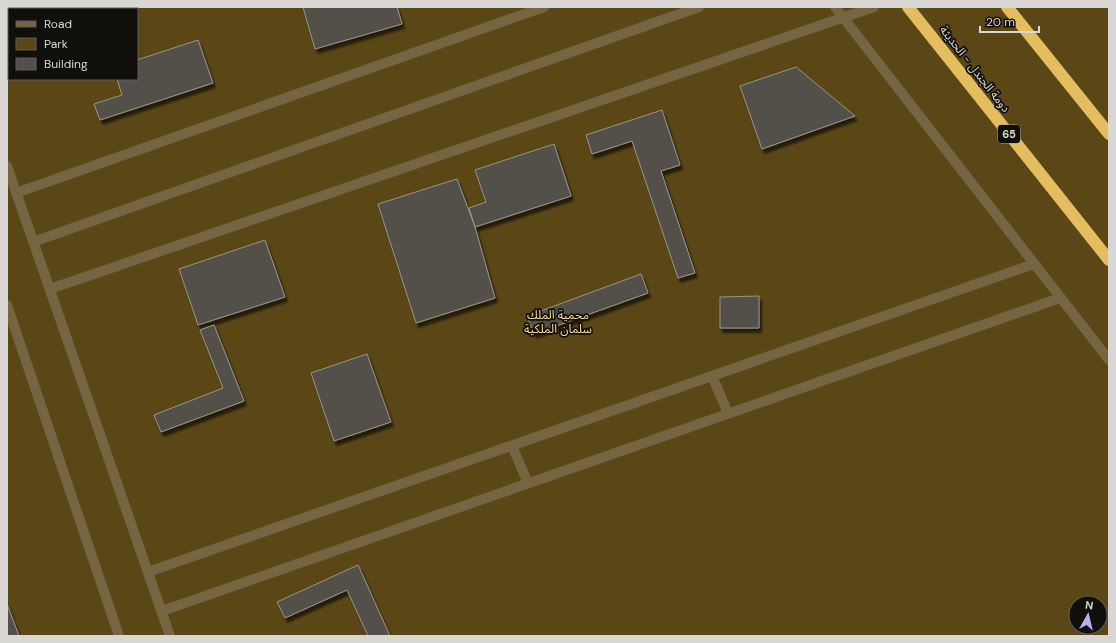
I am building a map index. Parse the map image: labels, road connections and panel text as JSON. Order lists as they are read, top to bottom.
{
  "streets": {
    "highway": ["دومة الجندل - الحديثة", "65"]
  },
  "parks": ["محمية الملك سلمان الملكية"],
  "legend": ["Road", "Park", "Building"],
  "scale_bar": "20 m",
  "north": "top"
}
